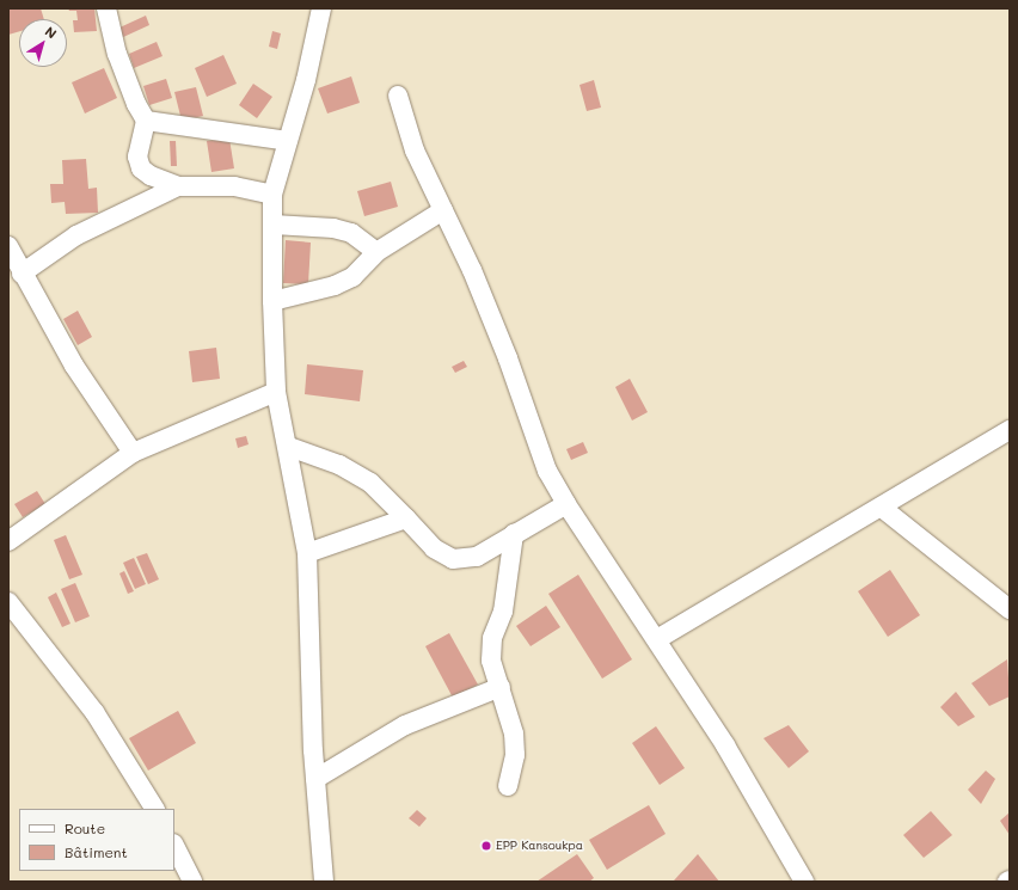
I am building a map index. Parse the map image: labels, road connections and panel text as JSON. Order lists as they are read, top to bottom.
{
  "places": ["EPP Kansoukpa"],
  "legend": ["Route", "Bâtiment"],
  "north": "top right"
}
